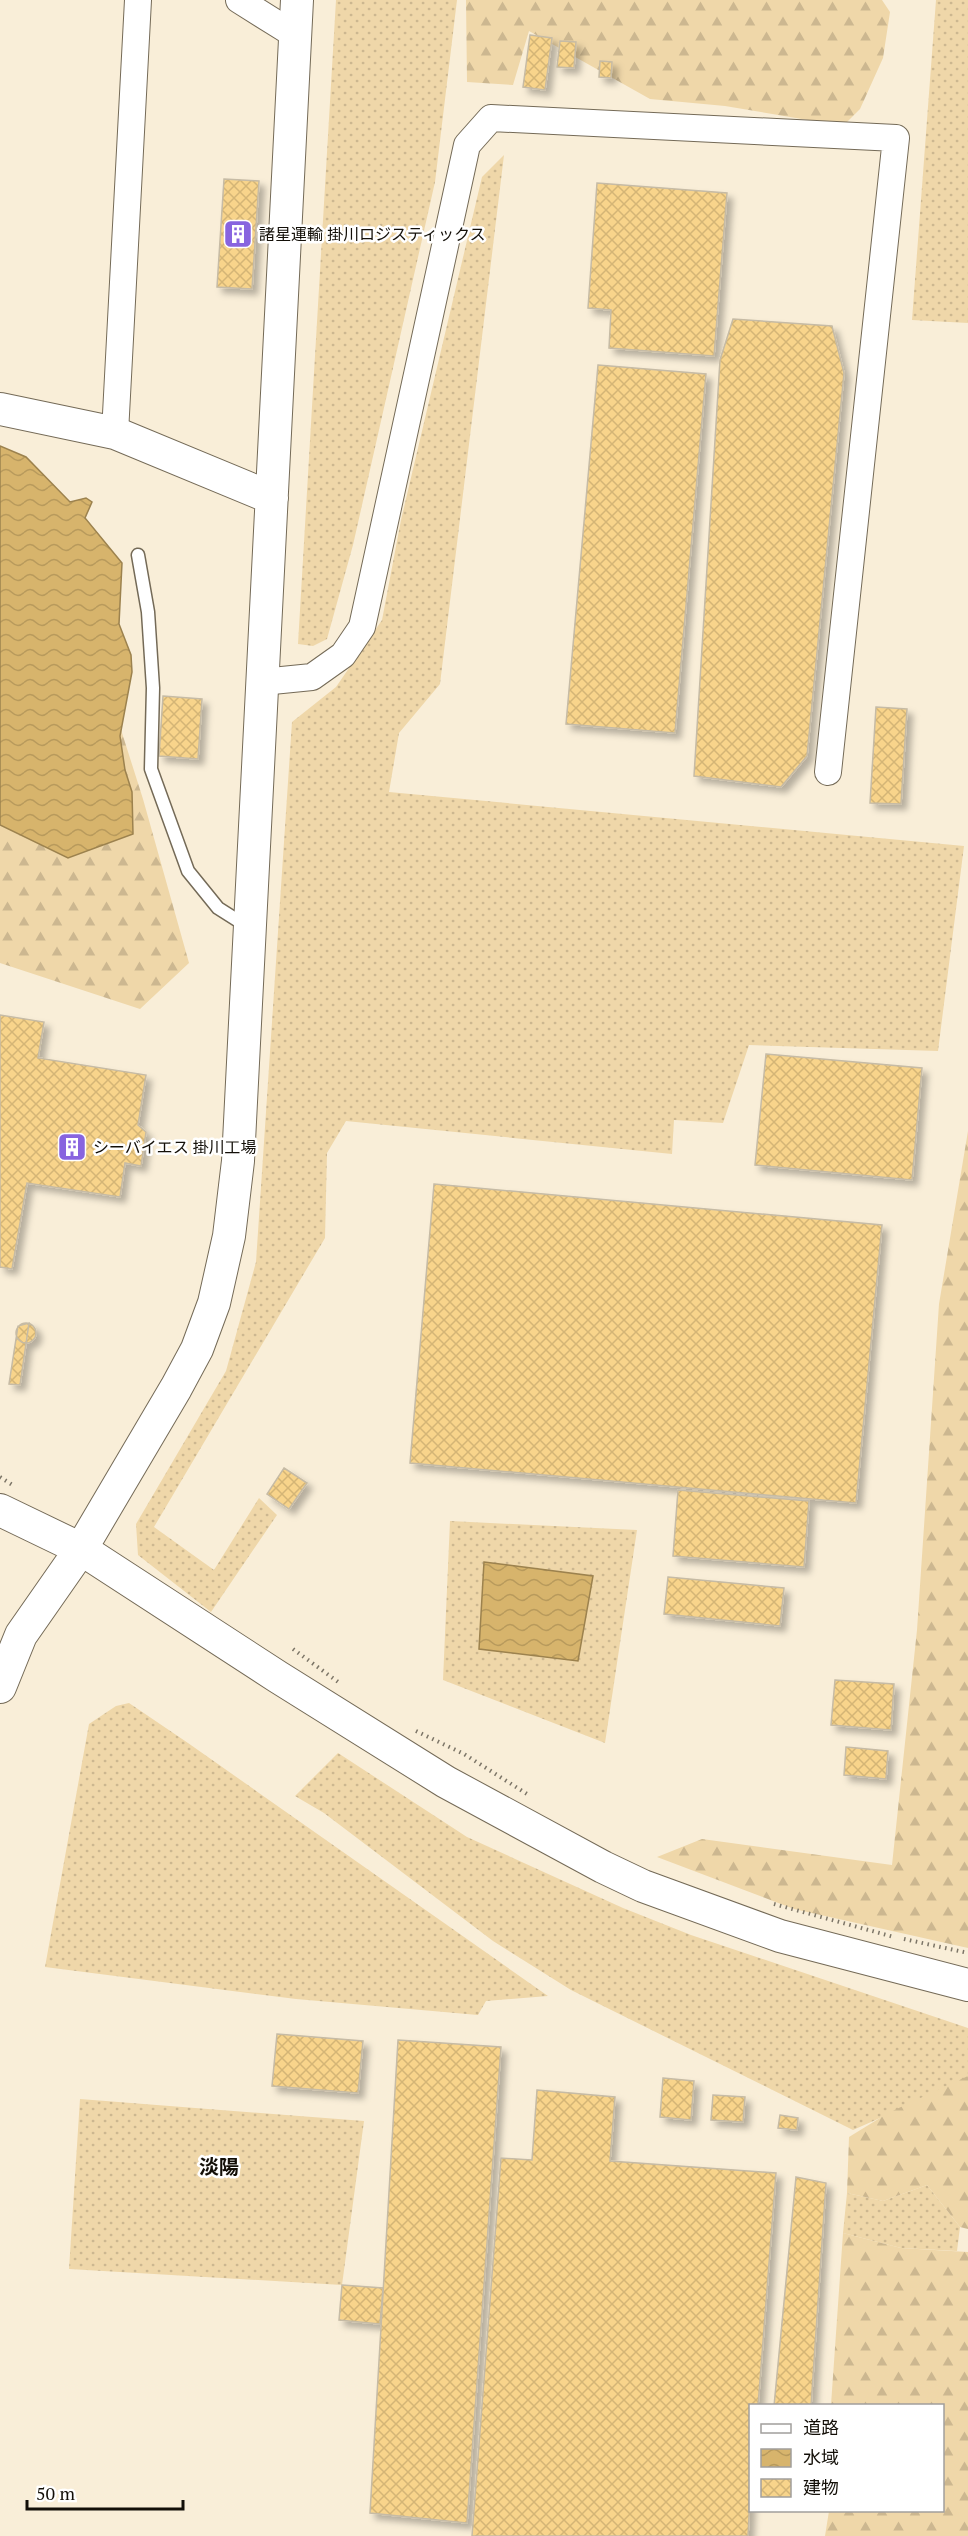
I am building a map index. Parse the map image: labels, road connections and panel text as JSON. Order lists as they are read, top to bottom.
{
  "districts": ["淡陽"],
  "places": {
    "building": ["諸星運輸 掛川ロジスティックス", "シーバイエス 掛川工場"]
  },
  "legend": ["道路", "水域", "建物"],
  "scale_bar": "50 m"
}
